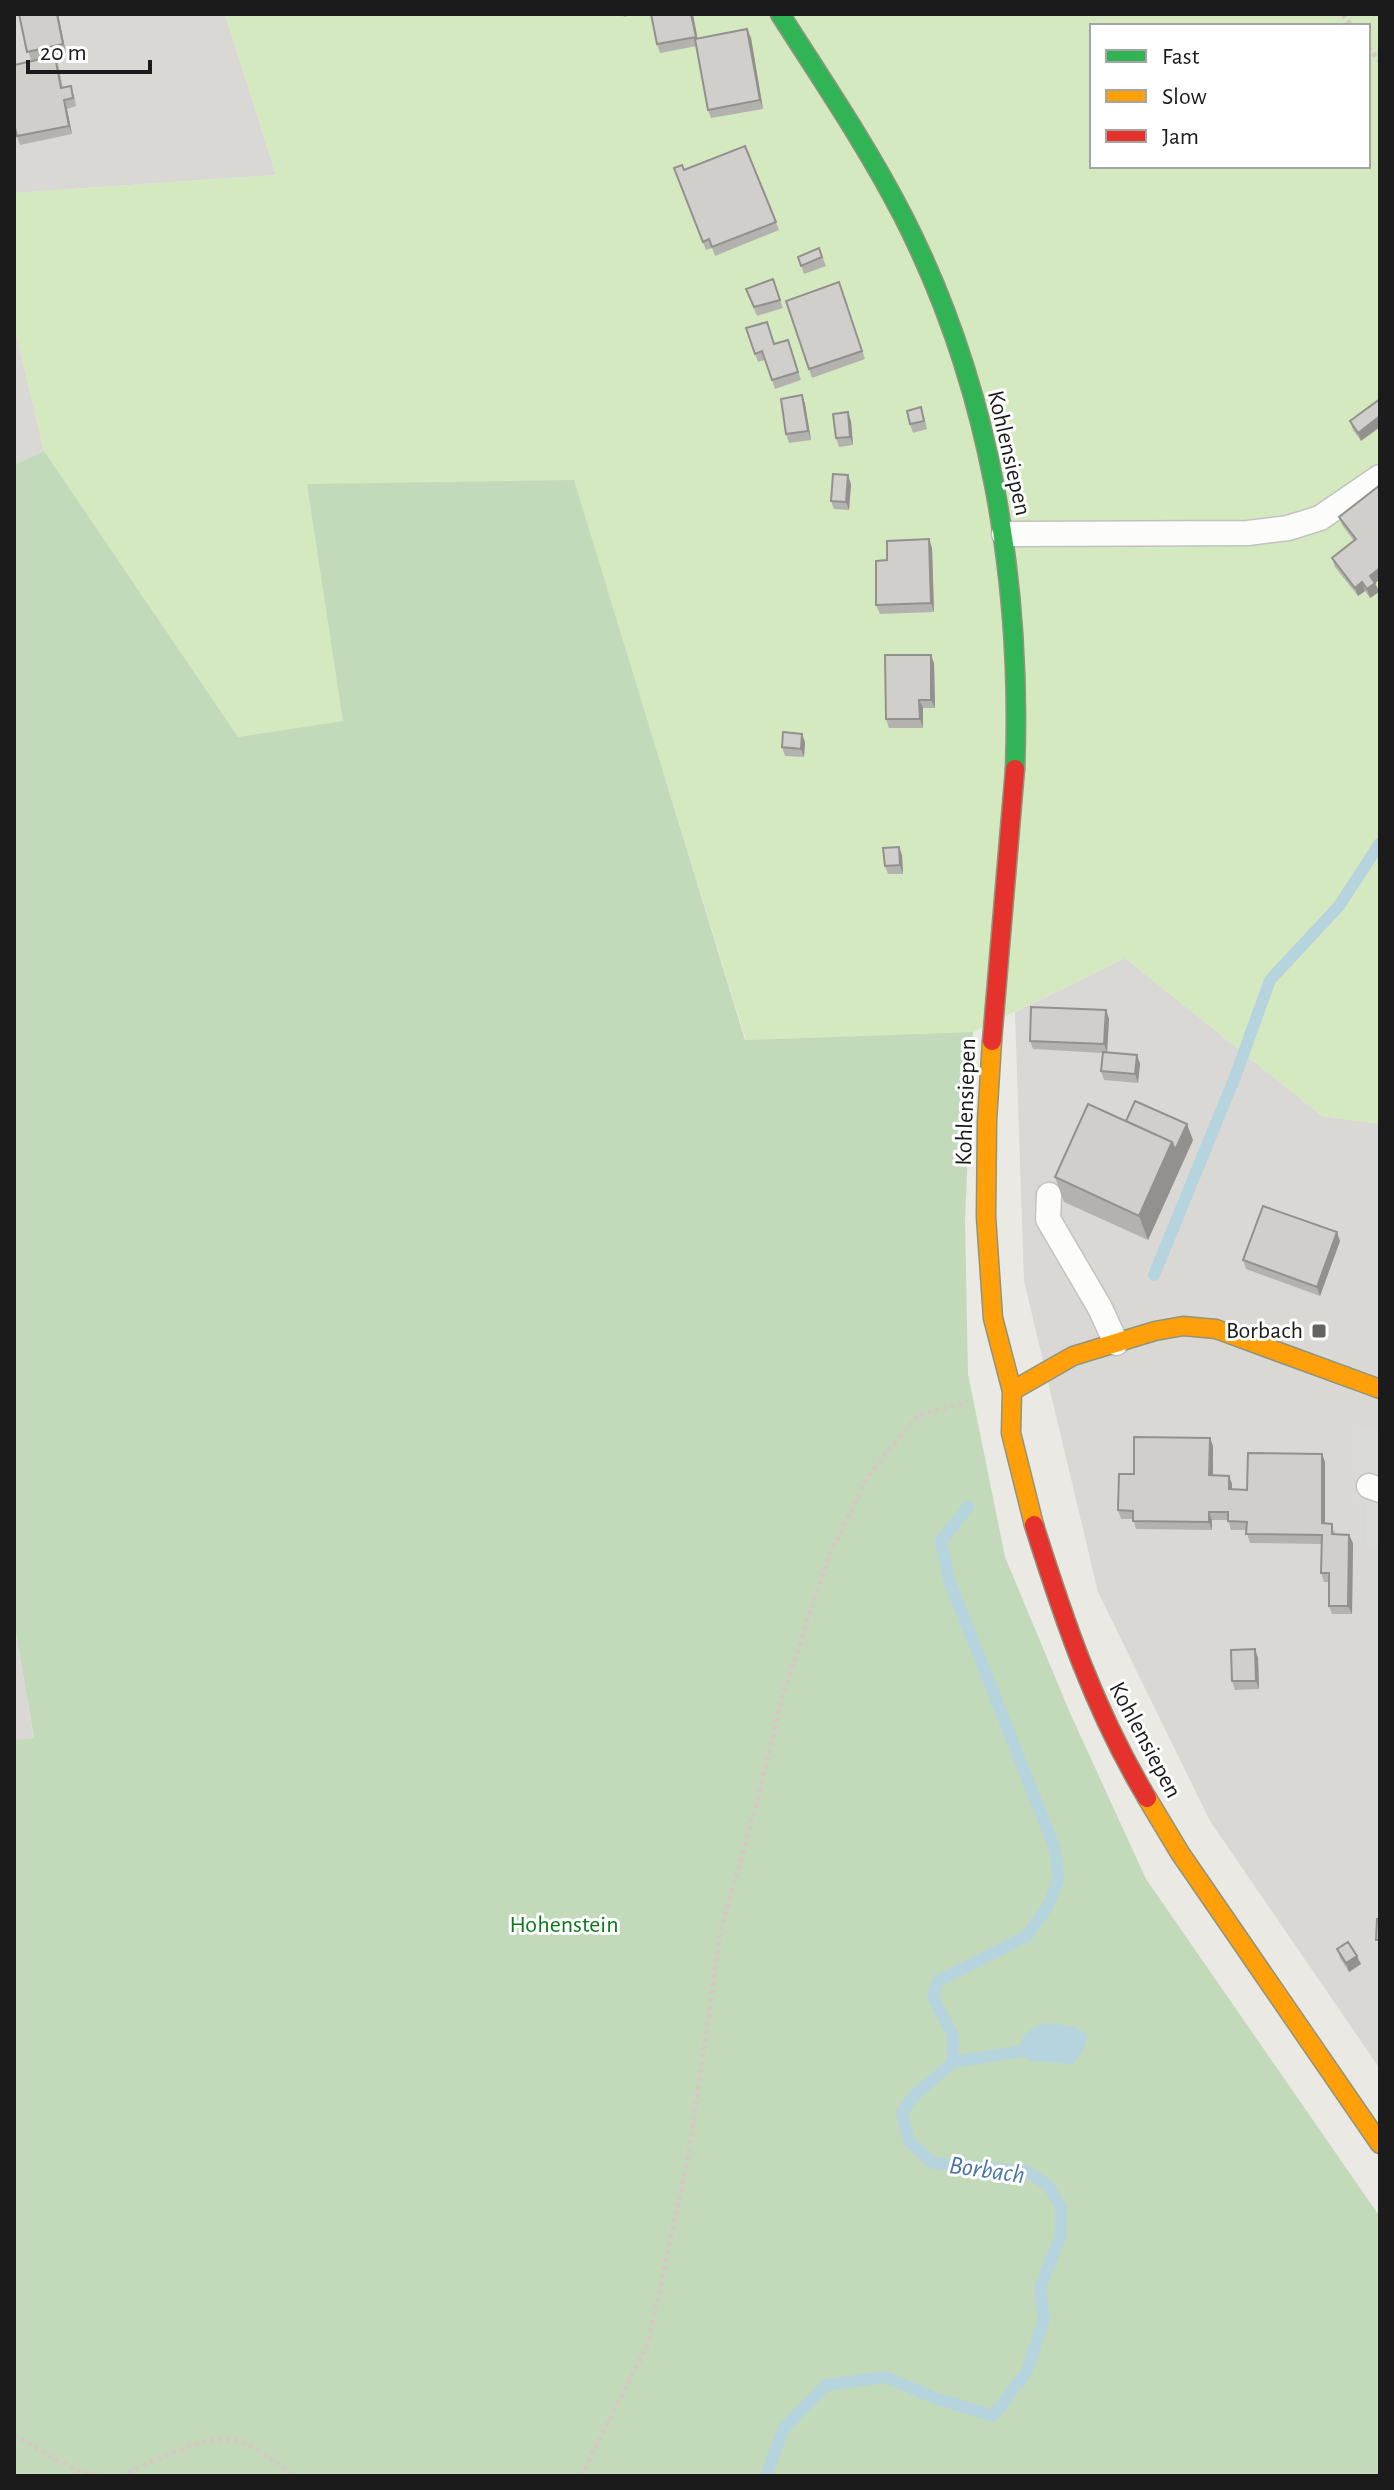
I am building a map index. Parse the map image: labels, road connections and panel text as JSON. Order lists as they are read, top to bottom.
{
  "streets": {
    "street": ["Kohlensiepen"]
  },
  "water": ["Borbach"],
  "parks": ["Hohenstein"],
  "places": {
    "transit": ["Borbach"]
  },
  "legend": ["Fast", "Slow", "Jam"],
  "scale_bar": "20 m"
}
